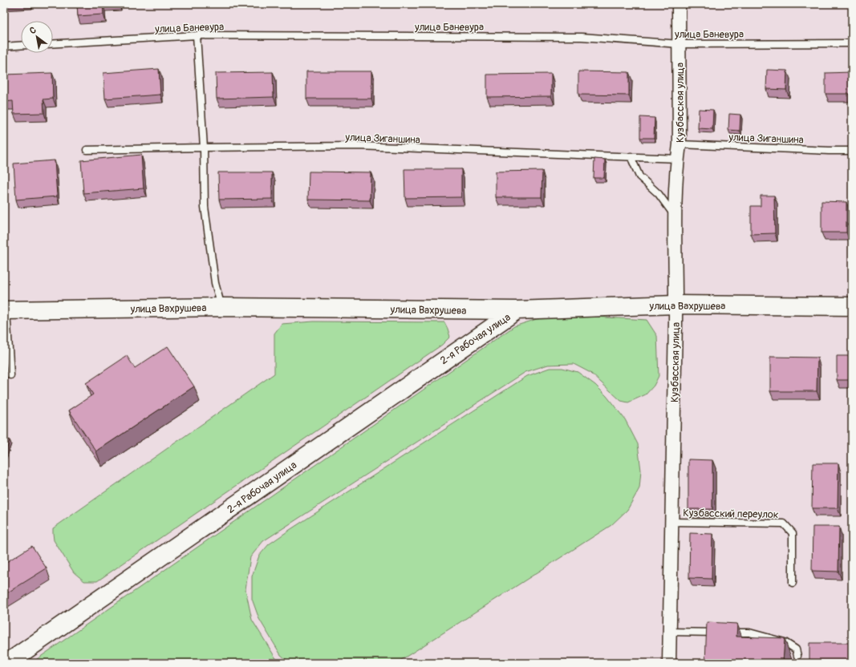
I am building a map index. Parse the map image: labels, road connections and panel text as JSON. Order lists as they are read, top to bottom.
{
  "streets": {
    "main road": ["улица Вахрушева", "2-я Рабочая улица"],
    "street": ["Кузбасская улица"],
    "lane": ["улица Баневура", "улица Зиганшина", "Кузбасский переулок"]
  },
  "crossings": [
    ["улица Баневура", "Кузбасская улица"],
    ["Кузбасская улица", "улица Зиганшина"],
    ["Кузбасская улица", "улица Вахрушева"],
    ["Кузбасская улица", "Кузбасский переулок"],
    ["улица Вахрушева", "2-я Рабочая улица"]
  ],
  "north": "top left"
}
